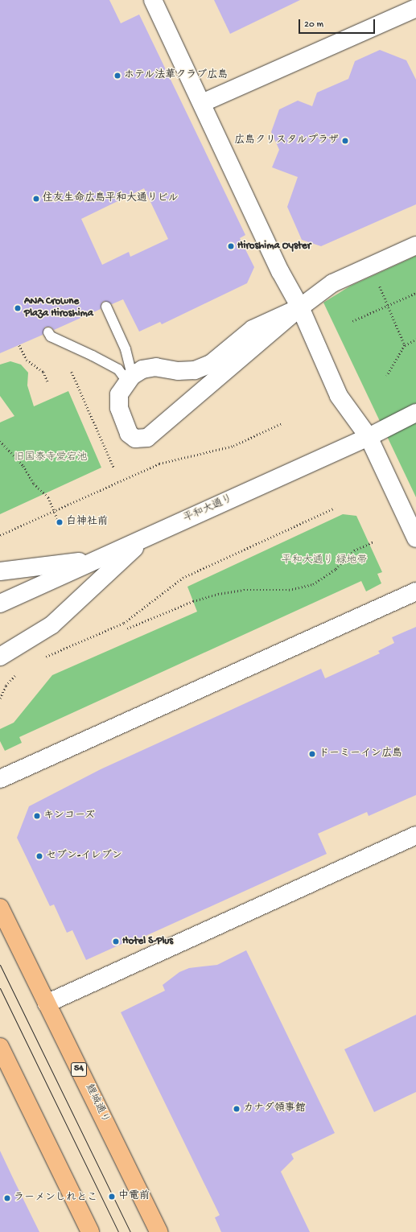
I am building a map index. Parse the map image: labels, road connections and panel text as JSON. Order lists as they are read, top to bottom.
{
  "streets": {
    "highway": ["54", "鯉城通り"],
    "street": ["平和大通り"]
  },
  "parks": ["旧国泰寺愛宕池", "平和大通り 緑地帯"],
  "places": [
    "ホテル法華クラブ広島",
    "広島クリスタルプラザ",
    "住友生命広島平和大通りビル",
    "Hiroshima Oyster",
    "ANA Crowne Plaza Hiroshima",
    "白神社前",
    "ドーミーイン広島",
    "キンコーズ",
    "セブン-イレブン",
    "Hotel S-Plus",
    "カナダ領事館",
    "中電前",
    "ラーメンしれとこ"
  ],
  "scale_bar": "20 m"
}
